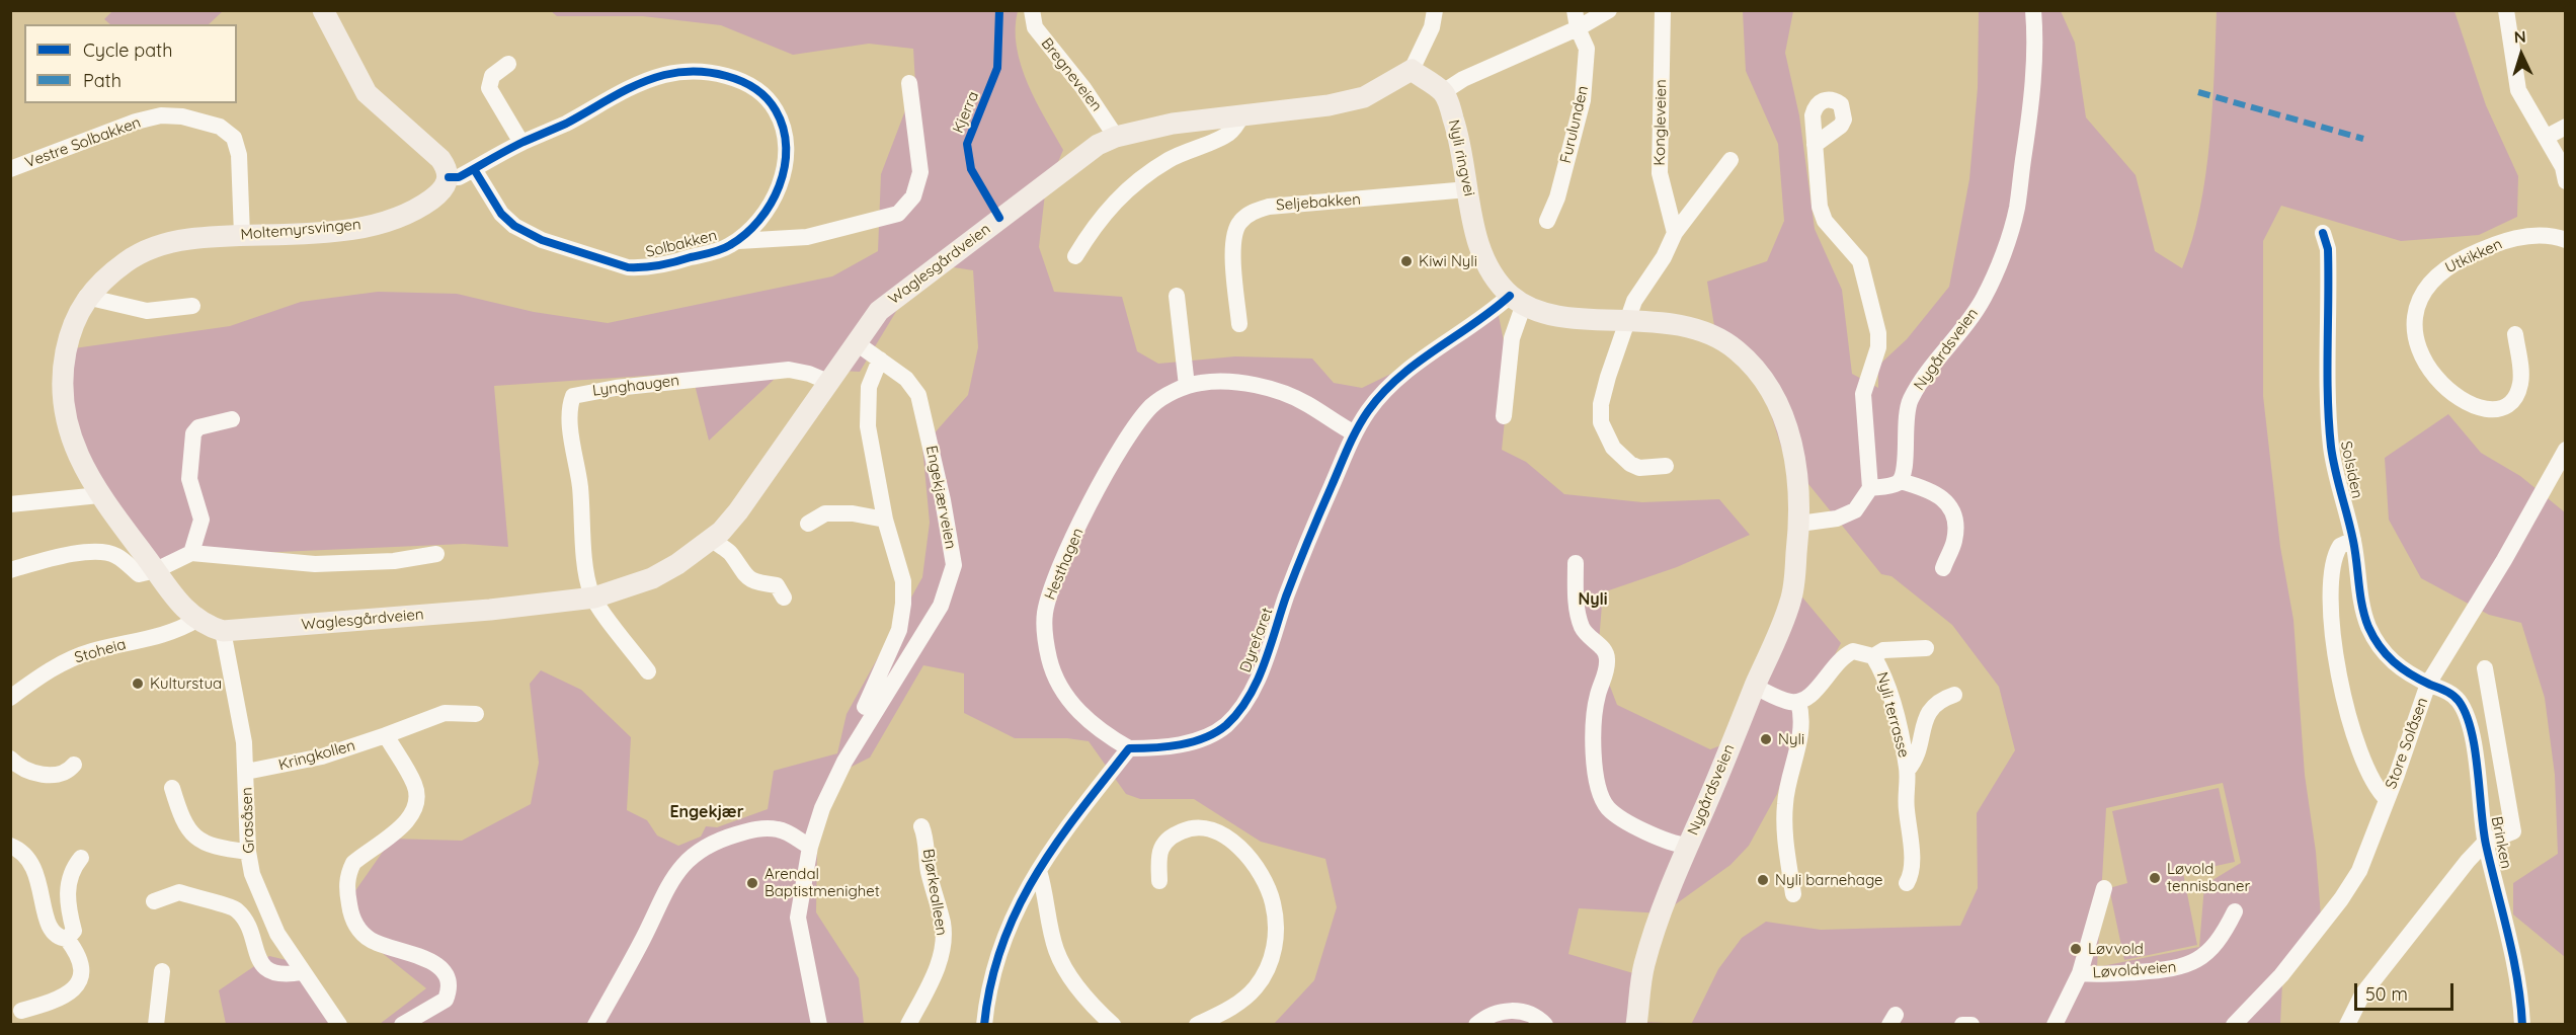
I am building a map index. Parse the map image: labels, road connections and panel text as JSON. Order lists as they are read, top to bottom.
{
  "streets": {
    "main road": [
      "Nyli ringvei",
      "Moltemyrsvingen",
      "Waglesgårdveien",
      "Nygårdsveien"
    ],
    "street": [
      "Bregneveien",
      "Kongleveien",
      "Furulunden",
      "Vestre Solbakken",
      "Seljebakken",
      "Solbakken",
      "Utkikken",
      "Lynghaugen",
      "Solsiden",
      "Engekjærveien",
      "Hesthagen",
      "Dyrefaret",
      "Stoheia",
      "Nyli terrasse",
      "Store Solåsen",
      "Kringkollen",
      "Grasåsen",
      "Brinken",
      "Bjørkealleen",
      "Løvoldveien"
    ],
    "cycle path": ["Kjerra"]
  },
  "crossings": [
    ["Bregneveien", "Waglesgårdveien"],
    ["Vestre Solbakken", "Moltemyrsvingen"],
    ["Nyli ringvei", "Seljebakken"],
    ["Nyli ringvei", "Dyrefaret"],
    ["Moltemyrsvingen", "Solbakken"],
    ["Moltemyrsvingen", "Waglesgårdveien"],
    ["Waglesgårdveien", "Lynghaugen"],
    ["Waglesgårdveien", "Engekjærveien"],
    ["Waglesgårdveien", "Stoheia"],
    ["Waglesgårdveien", "Grasåsen"],
    ["Solsiden", "Store Solåsen"],
    ["Solsiden", "Brinken"],
    ["Hesthagen", "Dyrefaret"],
    ["Store Solåsen", "Brinken"],
    ["Kringkollen", "Grasåsen"]
  ],
  "districts": ["Nyli", "Engekjær"],
  "places": [
    "Kiwi Nyli",
    "Kulturstua",
    "Nyli",
    "Løvold tennisbaner",
    "Nyli barnehage",
    "Arendal Baptistmenighet",
    "Løvvold"
  ],
  "legend": ["Cycle path", "Path"],
  "scale_bar": "50 m",
  "north": "top"
}
